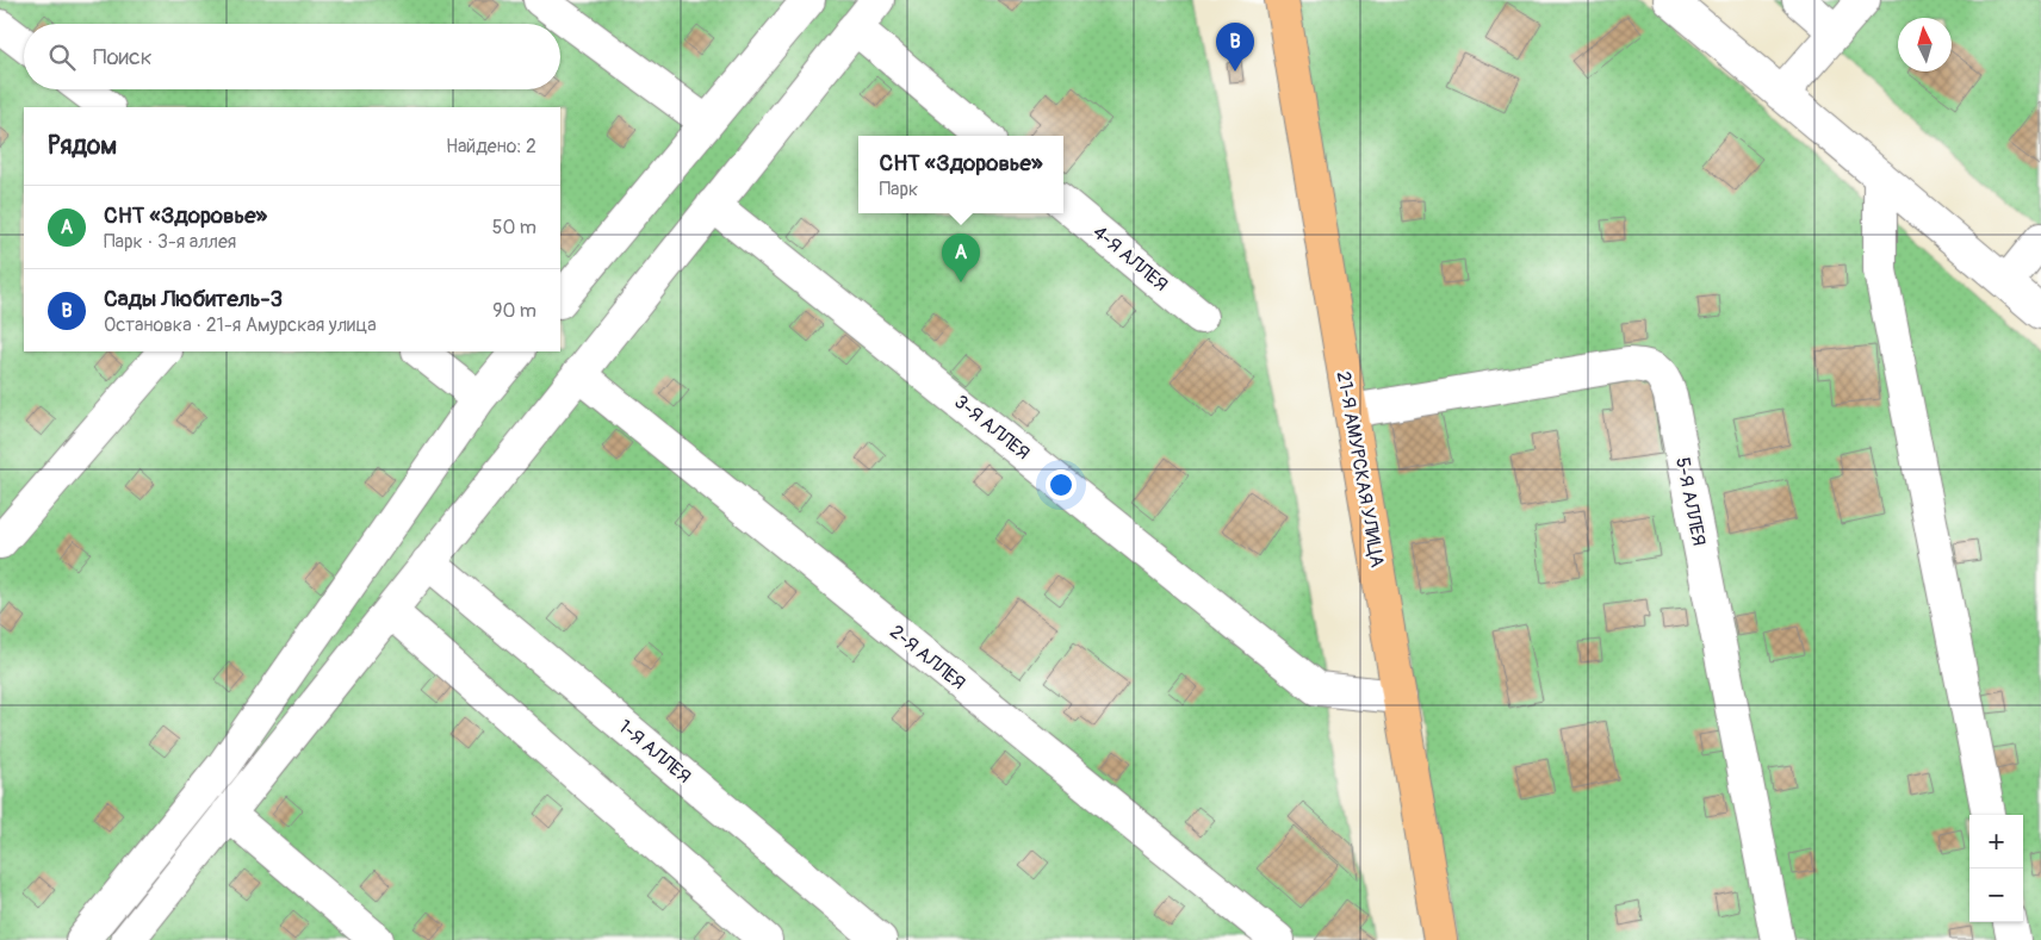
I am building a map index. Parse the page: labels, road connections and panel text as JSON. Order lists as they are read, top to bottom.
{
  "streets": {
    "main road": ["21-Я АМУРСКАЯ УЛИЦА"],
    "street": [
      "4-Я АЛЛЕЯ",
      "3-Я АЛЛЕЯ",
      "5-Я АЛЛЕЯ",
      "2-Я АЛЛЕЯ",
      "1-Я АЛЛЕЯ"
    ]
  },
  "crossings": [
    ["3-Я АЛЛЕЯ", "21-Я АМУРСКАЯ УЛИЦА"],
    ["21-Я АМУРСКАЯ УЛИЦА", "5-Я АЛЛЕЯ"]
  ],
  "north": "top",
  "page": {
    "pins": ["B", "A"],
    "search": "Поиск",
    "heading": ["Рядом", "Найдено: 2"],
    "popup": ["СНТ «Здоровье»", "Парк"],
    "list": [
      {
        "mark": "A",
        "name": "СНТ «Здоровье»",
        "note": "Парк · 3-я аллея",
        "value": "50 m"
      },
      {
        "mark": "B",
        "name": "Сады Любитель-3",
        "note": "Остановка · 21-я Амурская улица",
        "value": "90 m"
      }
    ],
    "map_buttons": ["+", "−"]
  }
}
